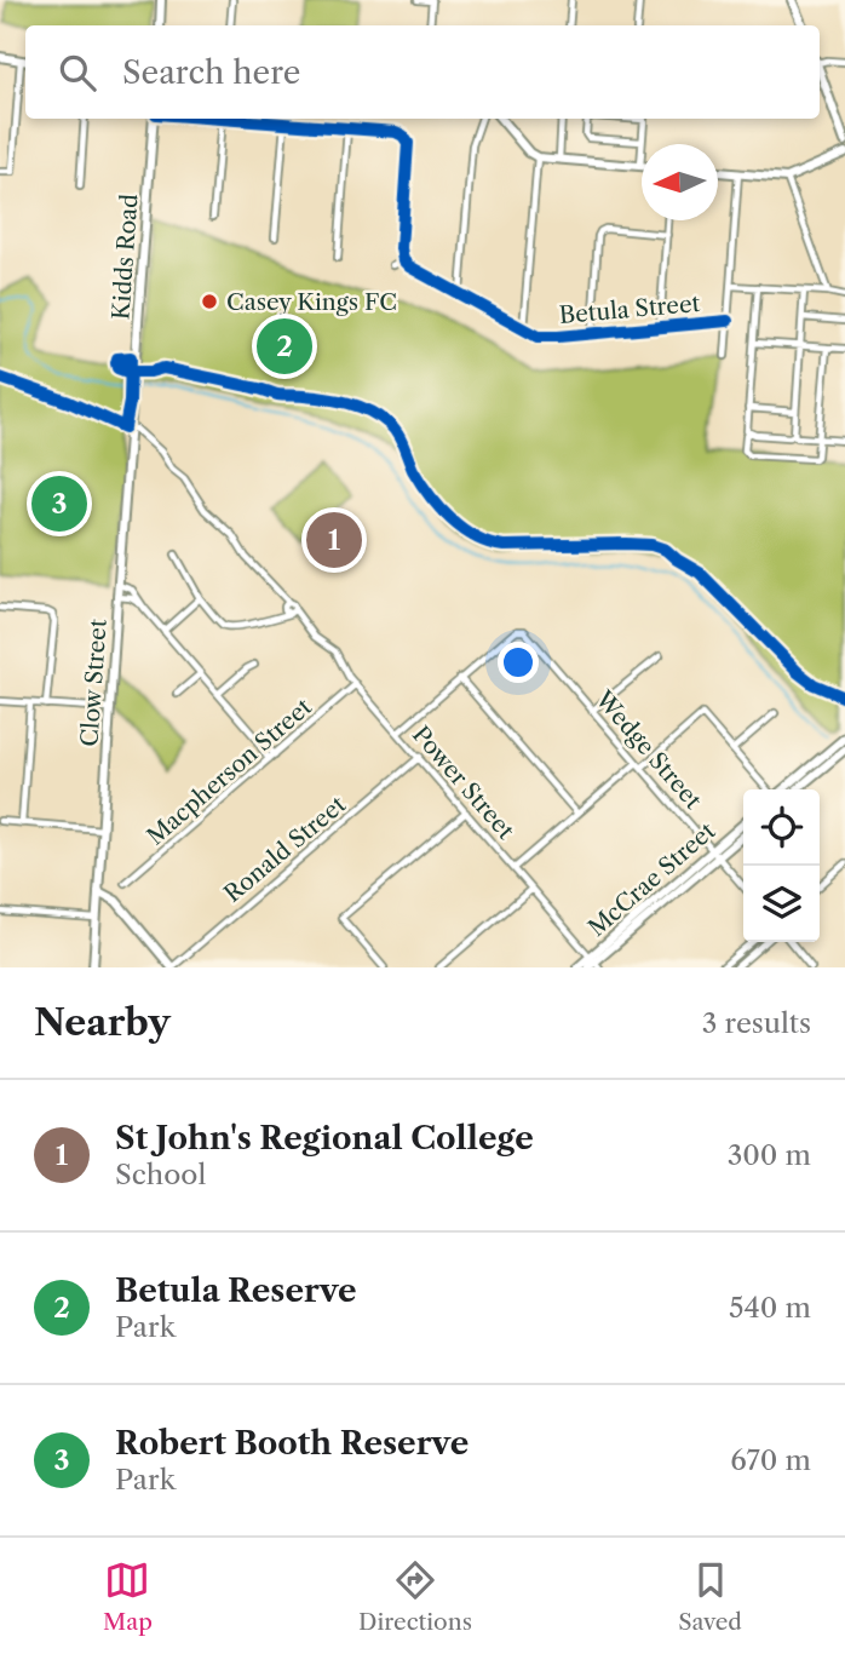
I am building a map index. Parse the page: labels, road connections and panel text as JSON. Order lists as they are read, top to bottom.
{
  "streets": {
    "main road": ["Kidds Road", "Clow Street", "McCrae Street"],
    "street": [
      "Betula Street",
      "Wedge Street",
      "Macpherson Street",
      "Power Street",
      "Ronald Street"
    ]
  },
  "crossings": [
    ["Kidds Road", "Clow Street"],
    ["Clow Street", "Power Street"],
    ["Wedge Street", "McCrae Street"],
    ["Macpherson Street", "Power Street"],
    ["Power Street", "Ronald Street"],
    ["Power Street", "McCrae Street"]
  ],
  "places": ["Casey Kings FC"],
  "north": "left",
  "page": {
    "search": "Search here",
    "pins": ["2", "3", "1"],
    "heading": ["Nearby", "3 results"],
    "list": [
      {
        "mark": "1",
        "name": "St John's Regional College",
        "note": "School",
        "value": "300 m"
      },
      {
        "mark": "2",
        "name": "Betula Reserve",
        "note": "Park",
        "value": "540 m"
      },
      {
        "mark": "3",
        "name": "Robert Booth Reserve",
        "note": "Park",
        "value": "670 m"
      }
    ],
    "nav": ["Map", "Directions", "Saved"]
  }
}
